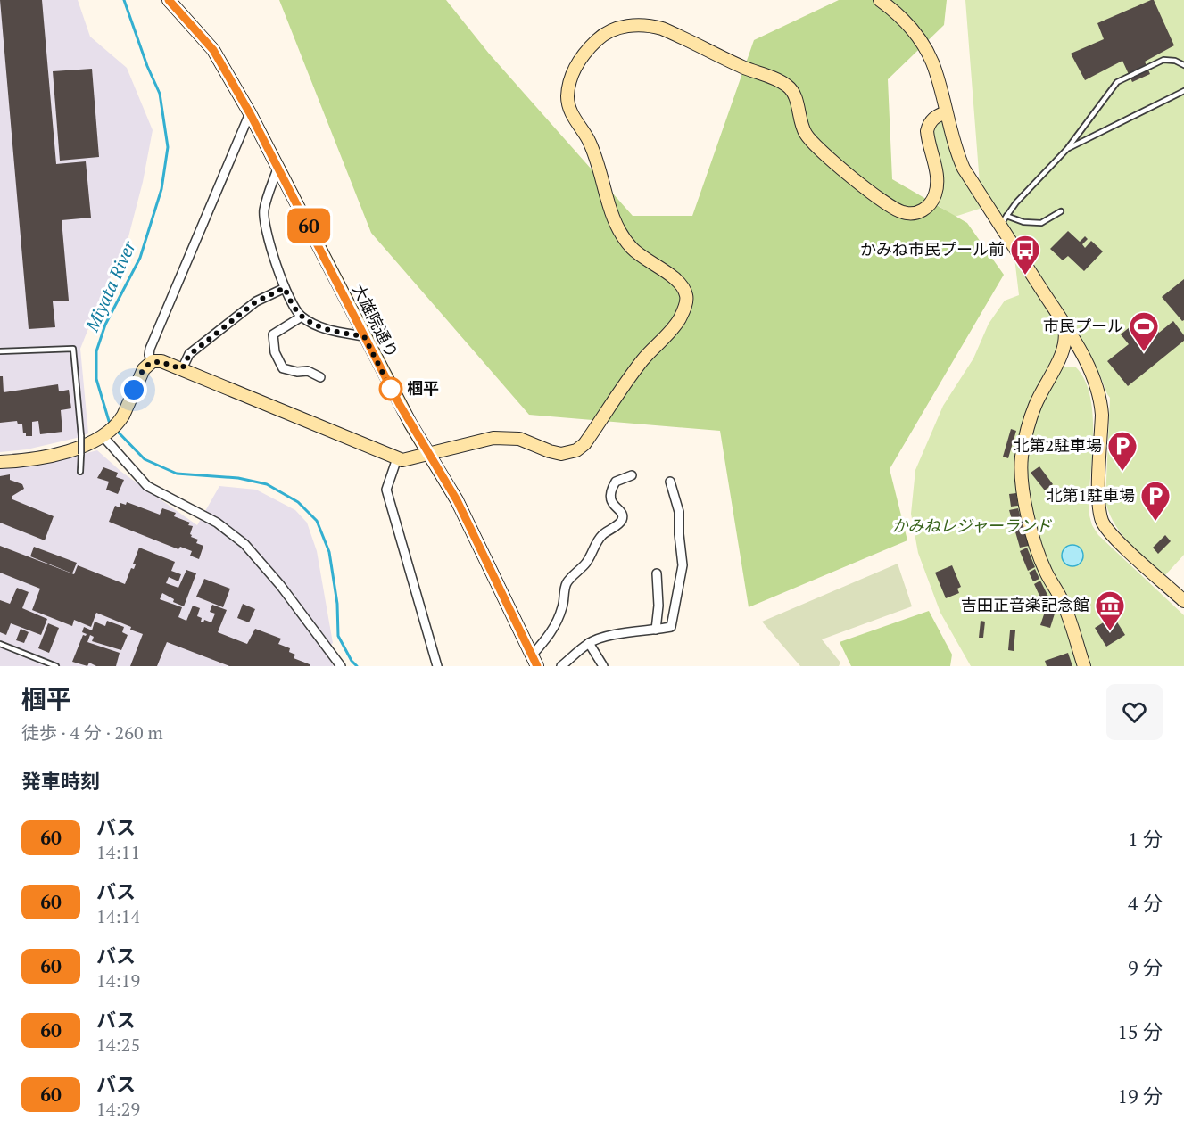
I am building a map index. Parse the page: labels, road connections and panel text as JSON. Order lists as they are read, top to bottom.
{
  "streets": {
    "street": ["大雄院通り"]
  },
  "water": ["Miyata River"],
  "parks": ["かみねレジャーランド"],
  "places": {
    "bus stop": ["かみね市民プール前"],
    "sports": ["市民プール"],
    "other": ["椢平"],
    "parking": ["北第2駐車場", "北第1駐車場"],
    "museum": ["吉田正音楽記念館"]
  },
  "lines": ["bus line 60"],
  "page": {
    "on_map": "60",
    "heading": [
      ["椢平", "徒歩 · 4 分 · 260 m"],
      "発車時刻"
    ],
    "list": [
      {
        "mark": "60",
        "name": "バス",
        "note": "14:11",
        "value": "1 分"
      },
      {
        "mark": "60",
        "name": "バス",
        "note": "14:14",
        "value": "4 分"
      },
      {
        "mark": "60",
        "name": "バス",
        "note": "14:19",
        "value": "9 分"
      },
      {
        "mark": "60",
        "name": "バス",
        "note": "14:25",
        "value": "15 分"
      },
      {
        "mark": "60",
        "name": "バス",
        "note": "14:29",
        "value": "19 分"
      }
    ]
  }
}
